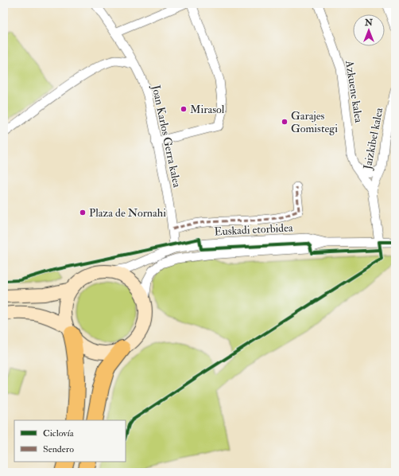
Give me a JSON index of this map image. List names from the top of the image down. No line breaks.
{"streets":{"street":["Azkuene kalea","Joan Karlos Gerra kalea","Jaizkibel kalea","Euskadi etorbidea"]},"crossings":[["Azkuene kalea","Jaizkibel kalea"],["Joan Karlos Gerra kalea","Euskadi etorbidea"]],"places":["Mirasol","Garajes Gomistegi","Plaza de Nornahi"],"legend":["Ciclovía","Sendero"],"north":"top"}
